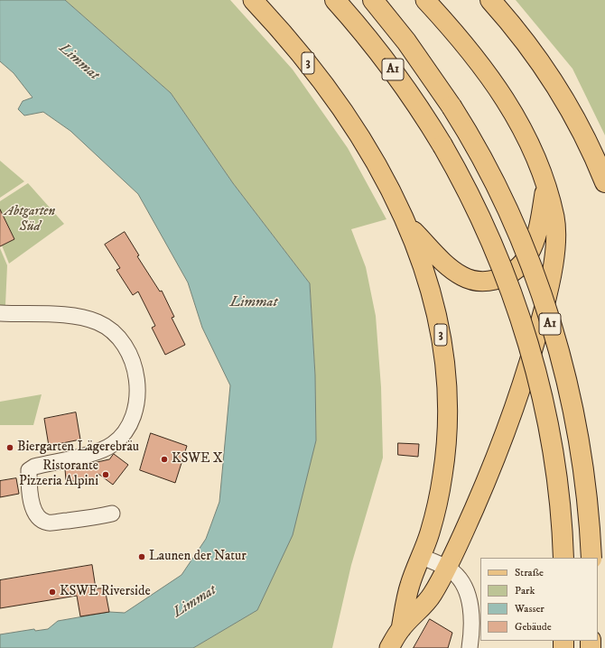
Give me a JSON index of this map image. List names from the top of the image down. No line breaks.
{"streets":{"highway":["A1"],"main road":["3"]},"water":["Limmat"],"parks":["Abtgarten Süd"],"places":["Biergarten Lägerebräu","KSWE X","Ristorante Pizzeria Alpini","Launen der Natur","KSWE Riverside"],"legend":["Straße","Park","Wasser","Gebäude"]}
